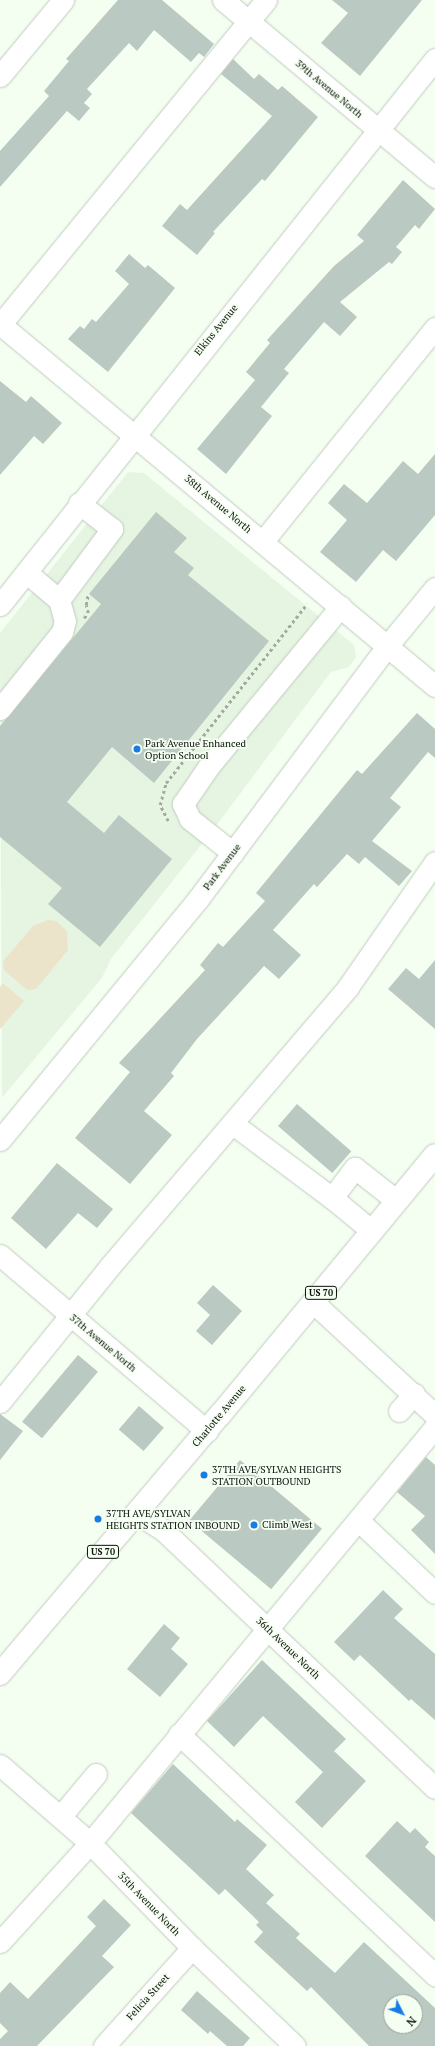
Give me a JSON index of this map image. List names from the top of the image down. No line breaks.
{"streets":{"main road":["US 70","Charlotte Avenue"],"street":["39th Avenue North","Elkins Avenue","38th Avenue North","Park Avenue","37th Avenue North","36th Avenue North","35th Avenue North","Felicia Street"]},"crossings":[["39th Avenue North","Elkins Avenue"],["Elkins Avenue","38th Avenue North"],["38th Avenue North","Park Avenue"],["37th Avenue North","Charlotte Avenue"],["Charlotte Avenue","36th Avenue North"],["35th Avenue North","Felicia Street"]],"places":["Park Avenue Enhanced Option School","37TH AVE/SYLVAN HEIGHTS STATION OUTBOUND","37TH AVE/SYLVAN HEIGHTS STATION INBOUND","Climb West"],"north":"bottom right"}
